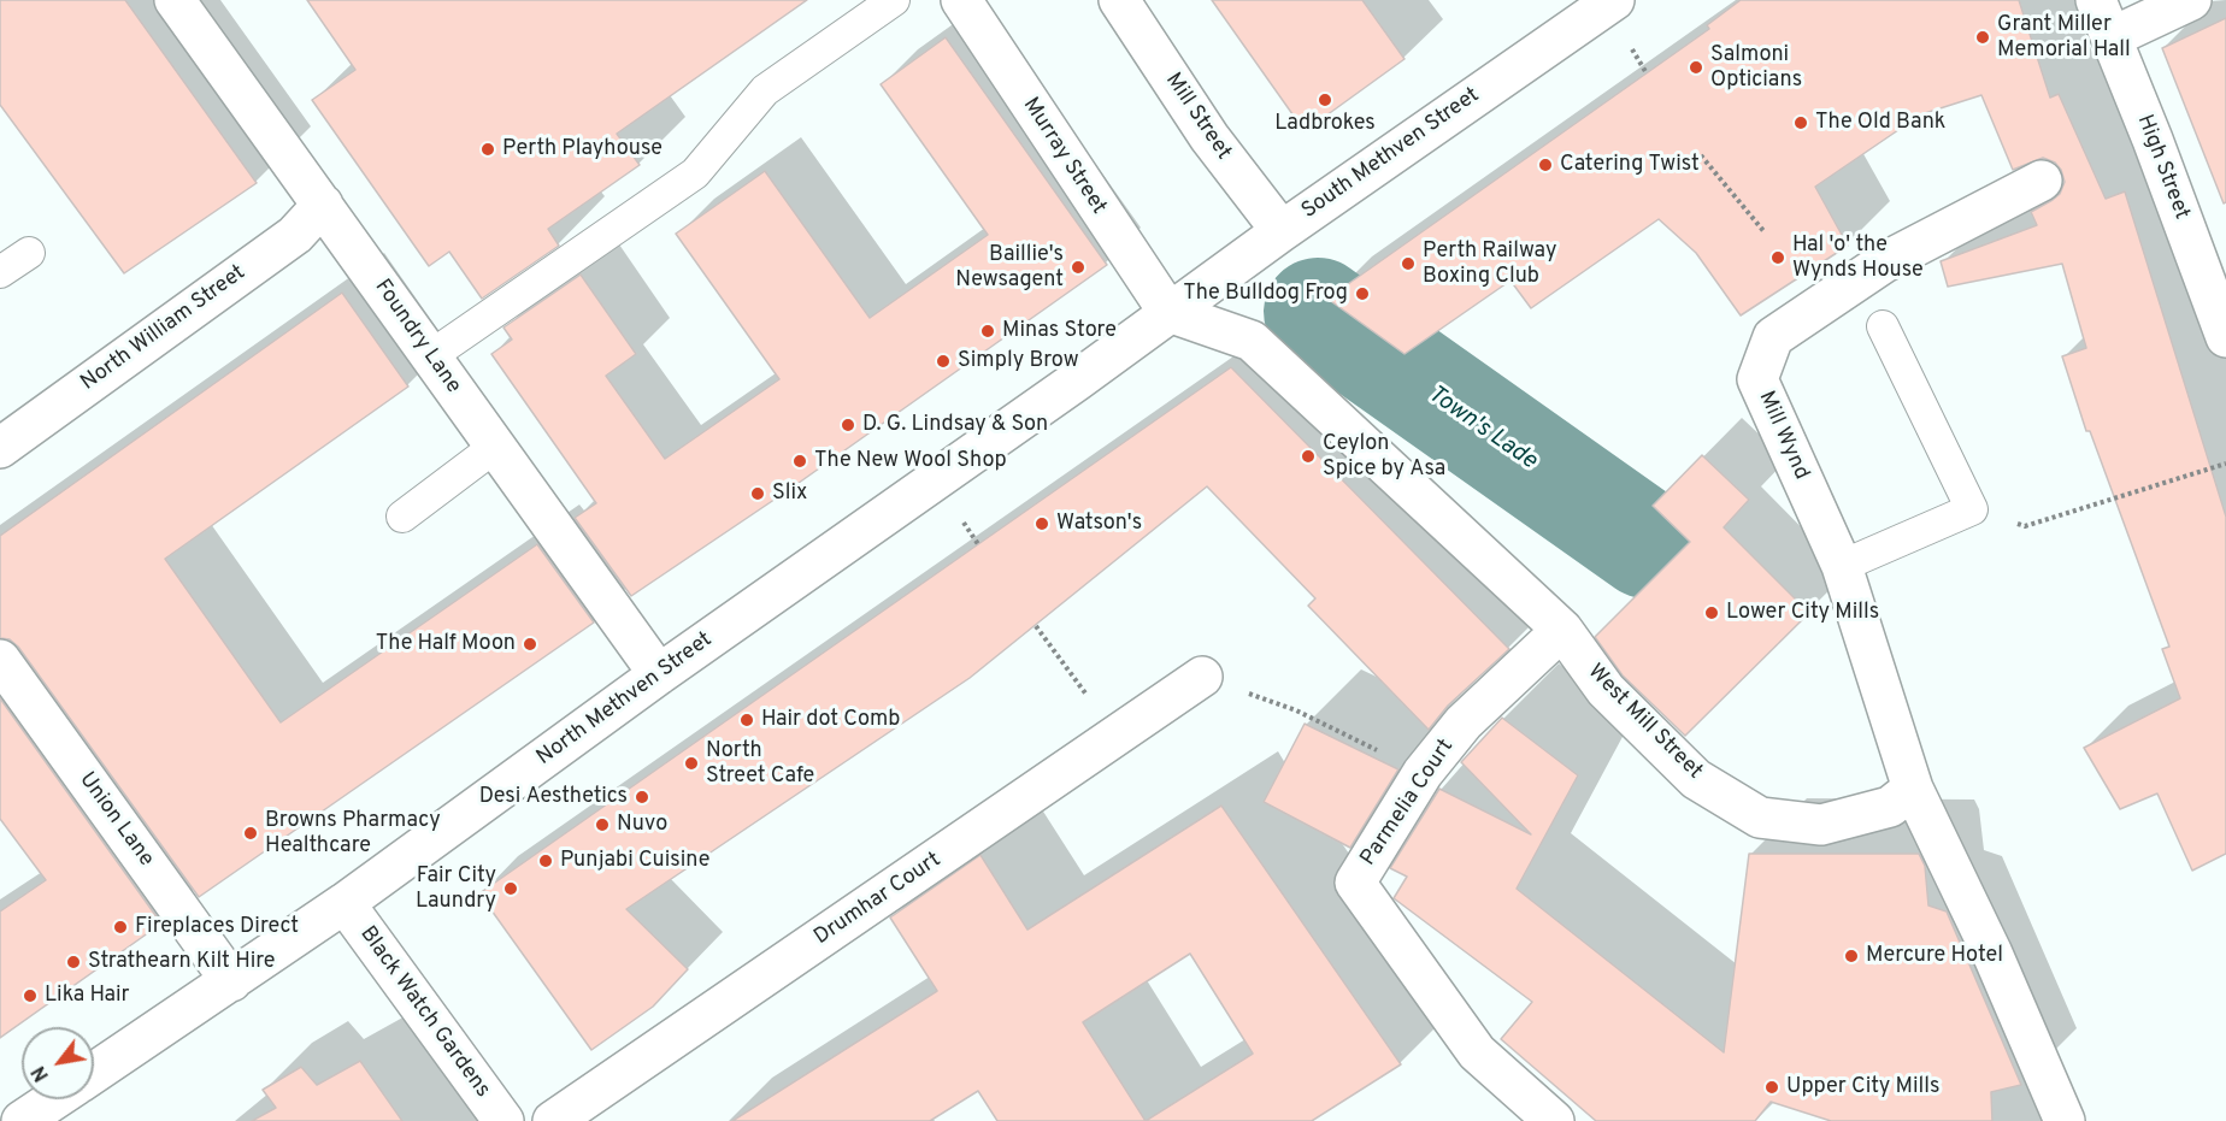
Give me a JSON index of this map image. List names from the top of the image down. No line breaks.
{"streets":{"street":["Mill Street","South Methven Street","Murray Street","High Street","North William Street","Foundry Lane","Mill Wynd","North Methven Street","West Mill Street","Parmelia Court","Union Lane","Drumhar Court","Black Watch Gardens"]},"crossings":[["Mill Street","South Methven Street"],["South Methven Street","Murray Street"],["South Methven Street","North Methven Street"],["South Methven Street","West Mill Street"],["Murray Street","North Methven Street"],["Murray Street","West Mill Street"],["North William Street","Foundry Lane"],["Foundry Lane","North Methven Street"],["Mill Wynd","West Mill Street"],["North Methven Street","West Mill Street"],["North Methven Street","Union Lane"],["North Methven Street","Black Watch Gardens"],["West Mill Street","Parmelia Court"]],"water":["Town's Lade"],"places":["Grant Miller Memorial Hall","Salmoni Opticians","Ladbrokes","The Old Bank","Perth Playhouse","Catering Twist","Hal 'o' the Wynds House","Perth Railway Boxing Club","Baillie's Newsagent","The Bulldog Frog","Minas Store","Simply Brow","D. G. Lindsay & Son","Ceylon Spice by Asa","The New Wool Shop","Slix","Watson's","Lower City Mills","The Half Moon","Hair dot Comb","North Street Cafe","Desi Aesthetics","Nuvo","Browns Pharmacy Healthcare","Punjabi Cuisine","Fair City Laundry","Fireplaces Direct","Mercure Hotel","Strathearn Kilt Hire","Lika Hair","Upper City Mills"],"north":"bottom left"}
